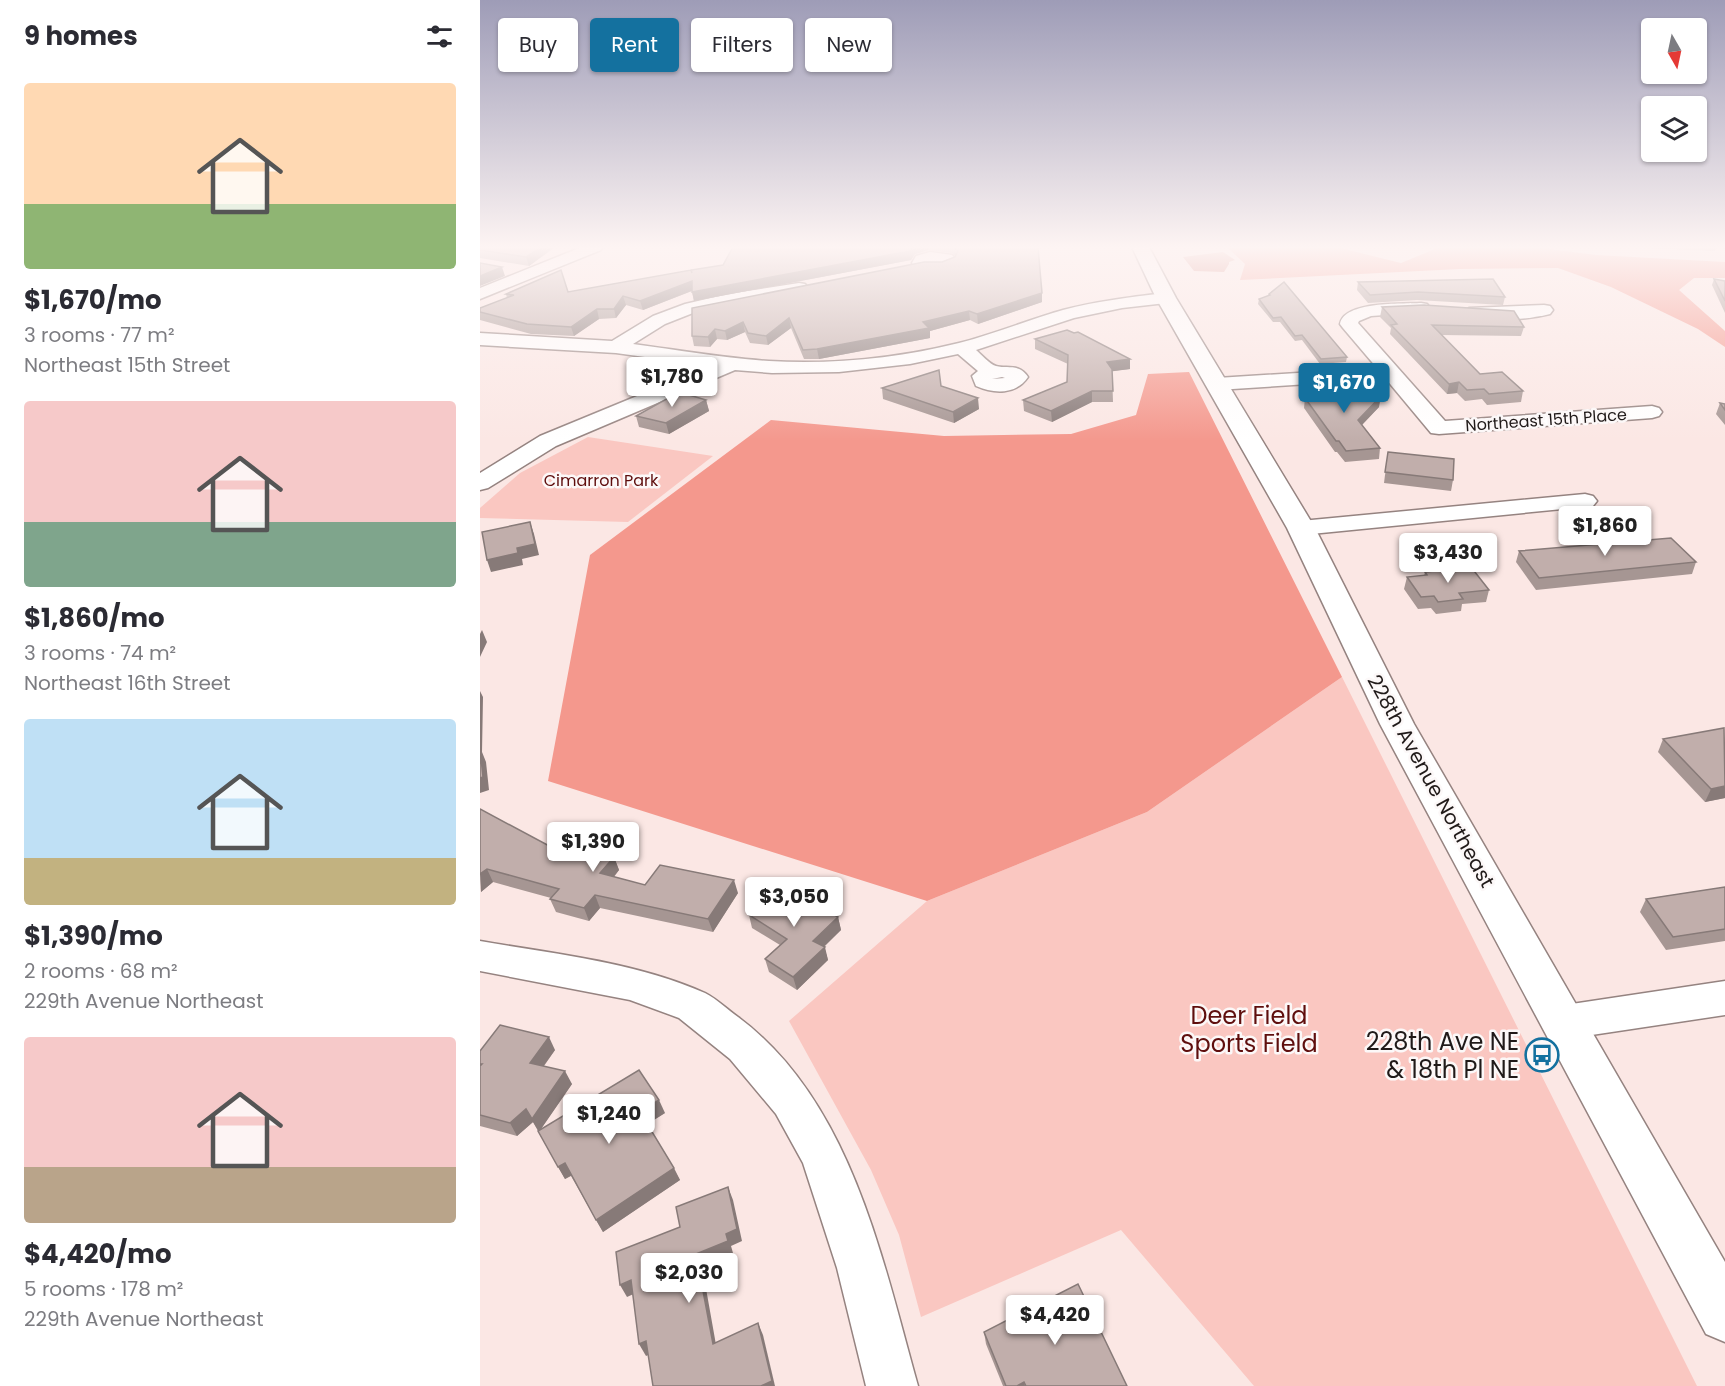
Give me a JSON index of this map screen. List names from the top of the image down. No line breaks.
{"streets":{"main road":["228th Avenue Northeast"],"street":["Northeast 15th Place"]},"parks":["Cimarron Park","Deer Field Sports Field"],"places":{"bus stop":["228th Ave NE & 18th Pl NE"]},"north":"bottom","page":{"heading":"9 homes","chip":["Buy","Rent","Filters","New"],"list":[{"name":"$1,670/mo","note":"3 rooms · 77 m² · Northeast 15th Street"},{"name":"$1,860/mo","note":"3 rooms · 74 m² · Northeast 16th Street"},{"name":"$1,390/mo","note":"2 rooms · 68 m² · 229th Avenue Northeast"},{"name":"$4,420/mo","note":"5 rooms · 178 m² · 229th Avenue Northeast"}],"price":["$1,780","$1,670","$1,860","$3,430","$1,390","$3,050","$1,240","$2,030","$4,420"]}}
